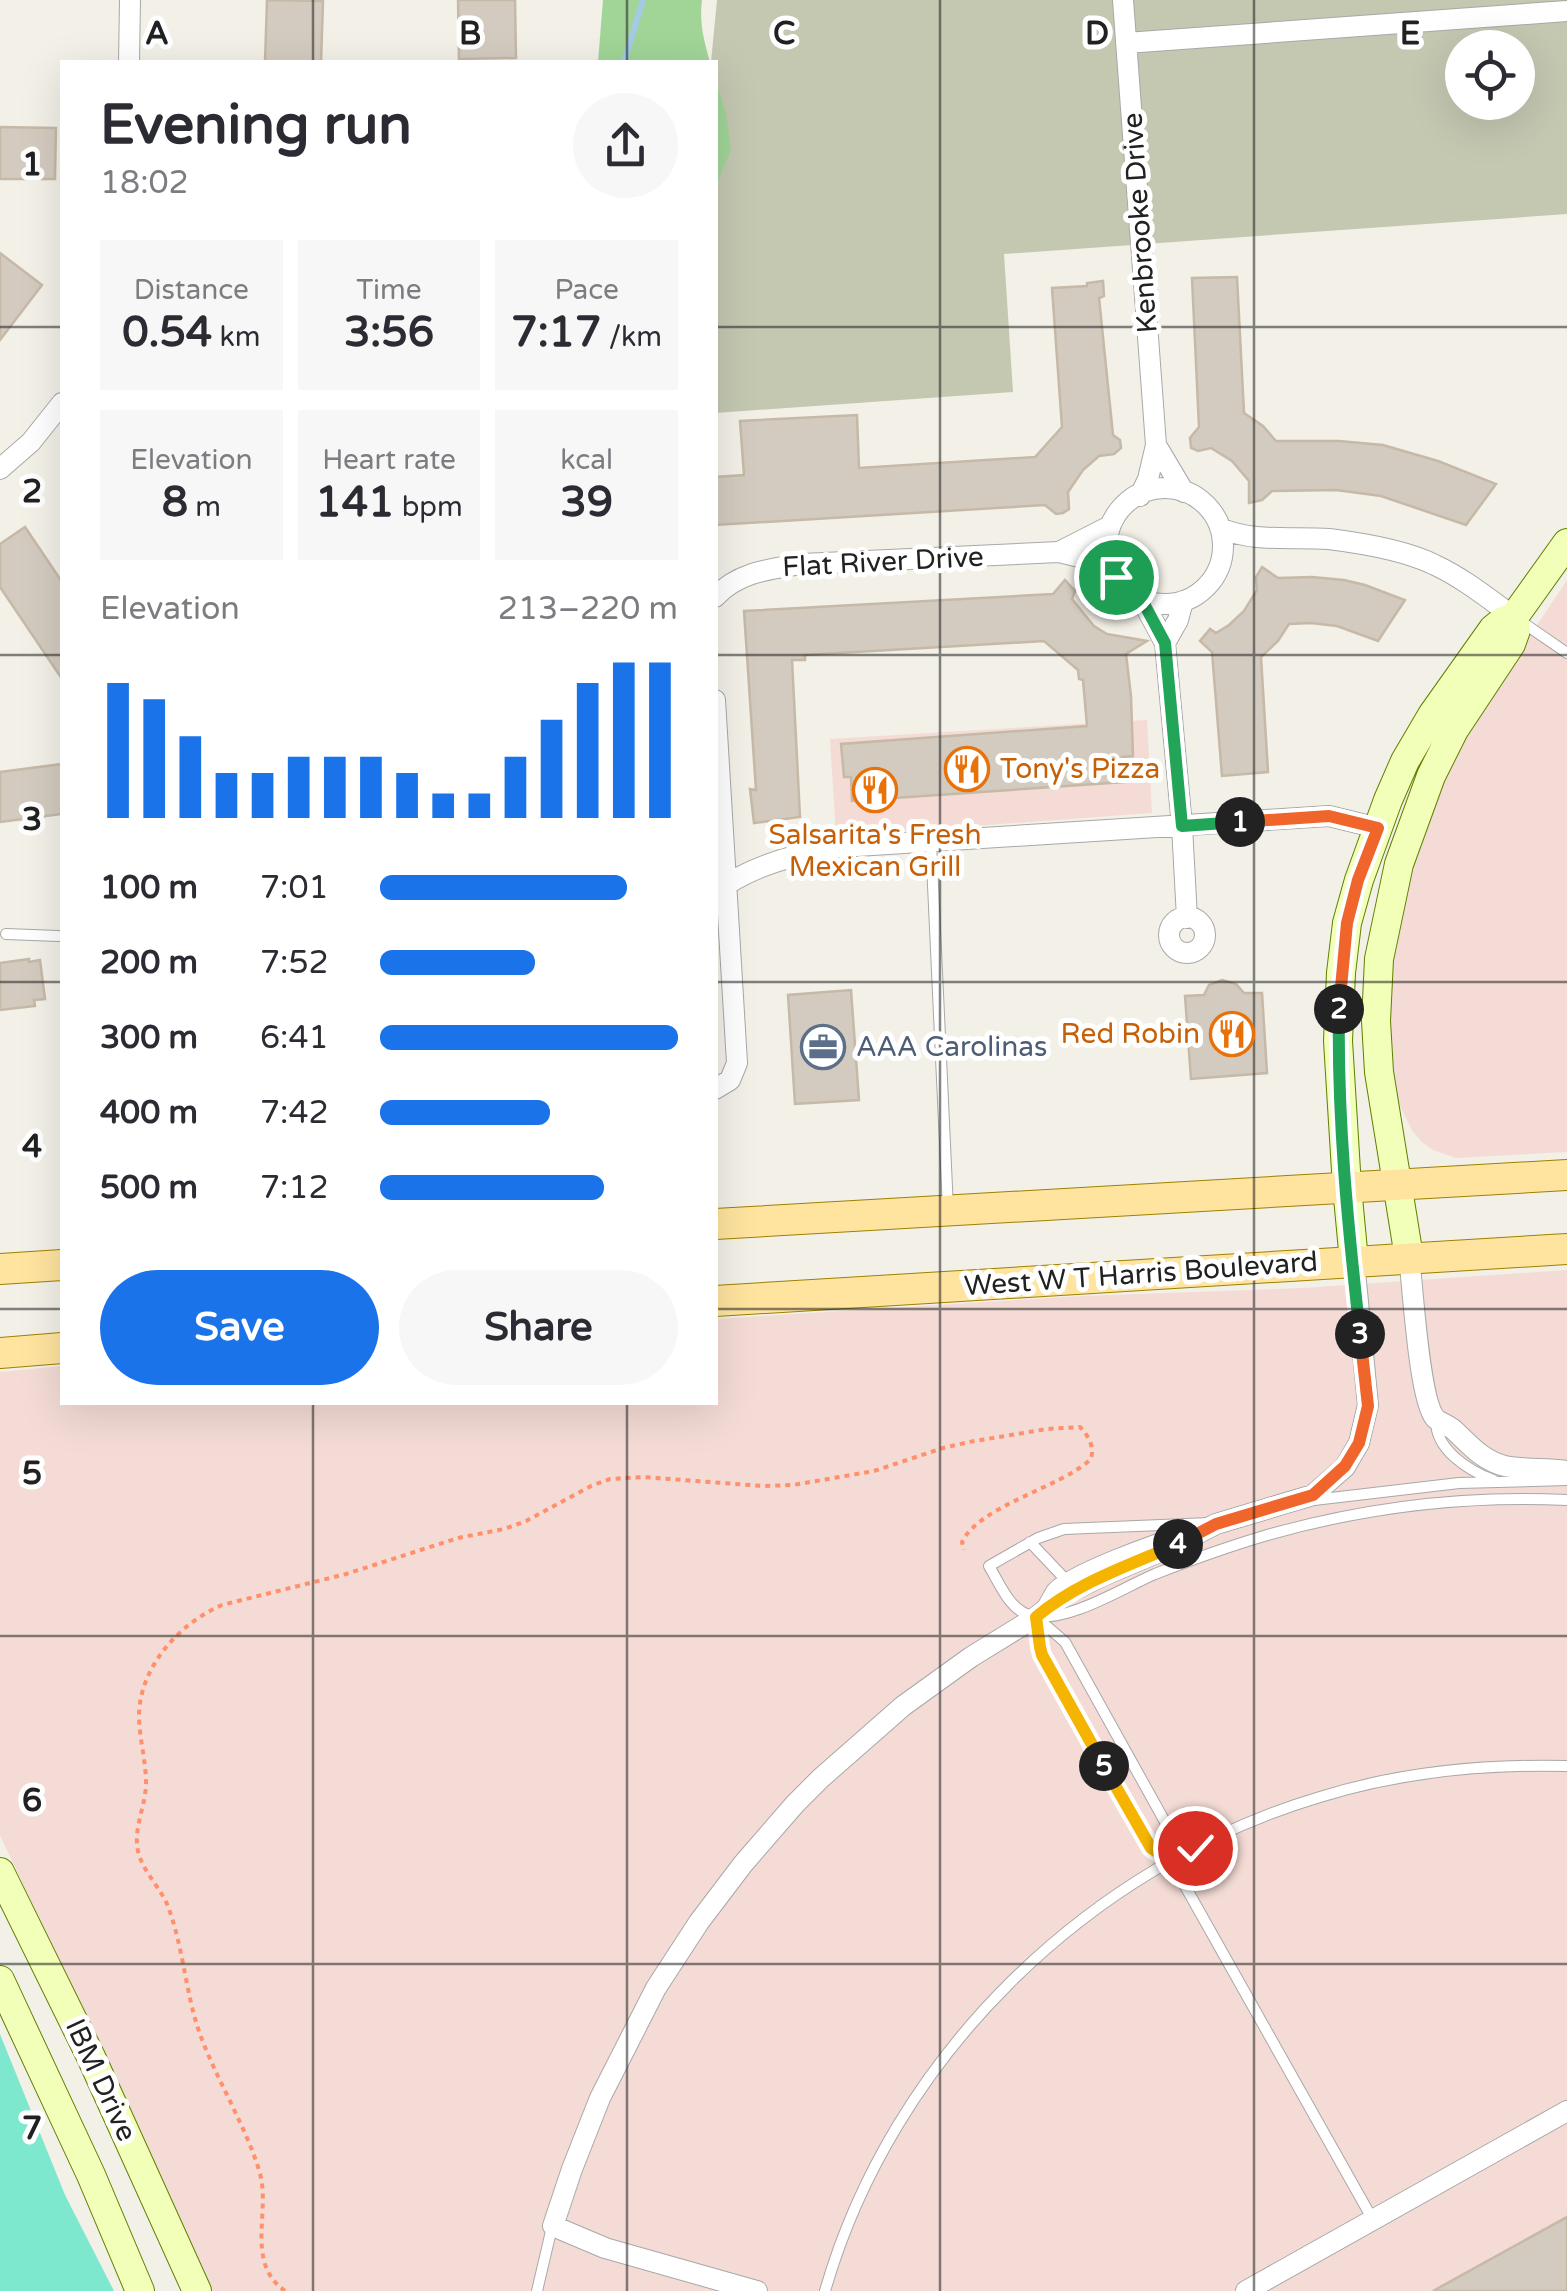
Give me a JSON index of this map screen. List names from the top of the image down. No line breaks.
{"streets":{"main road":["West W T Harris Boulevard"],"street":["Kenbrooke Drive","Flat River Drive","IBM Drive"]},"crossings":[["Kenbrooke Drive","Flat River Drive"]],"places":{"restaurant":["Tony's Pizza","Salsarita's Fresh Mexican Grill","Red Robin"],"office":["AAA Carolinas"]},"page":{"heading":["Evening run","18:02"],"stats":[["Distance","0.54 km"],["Time","3:56"],["Pace","7:17 /km"],["Elevation","8 m"],["Heart rate","141 bpm"],["kcal","39"]],"chart":["Elevation","213–220 m"],"pins":["1","2","3","4","5"],"list":[{"name":"100 m","note":"7:01"},{"name":"200 m","note":"7:52"},{"name":"300 m","note":"6:41"},{"name":"400 m","note":"7:42"},{"name":"500 m","note":"7:12"}],"buttons":["Save","Share"]},"grid":{"columns":["A","B","C","D","E"],"rows":["1","2","3","4","5","6","7"]}}
